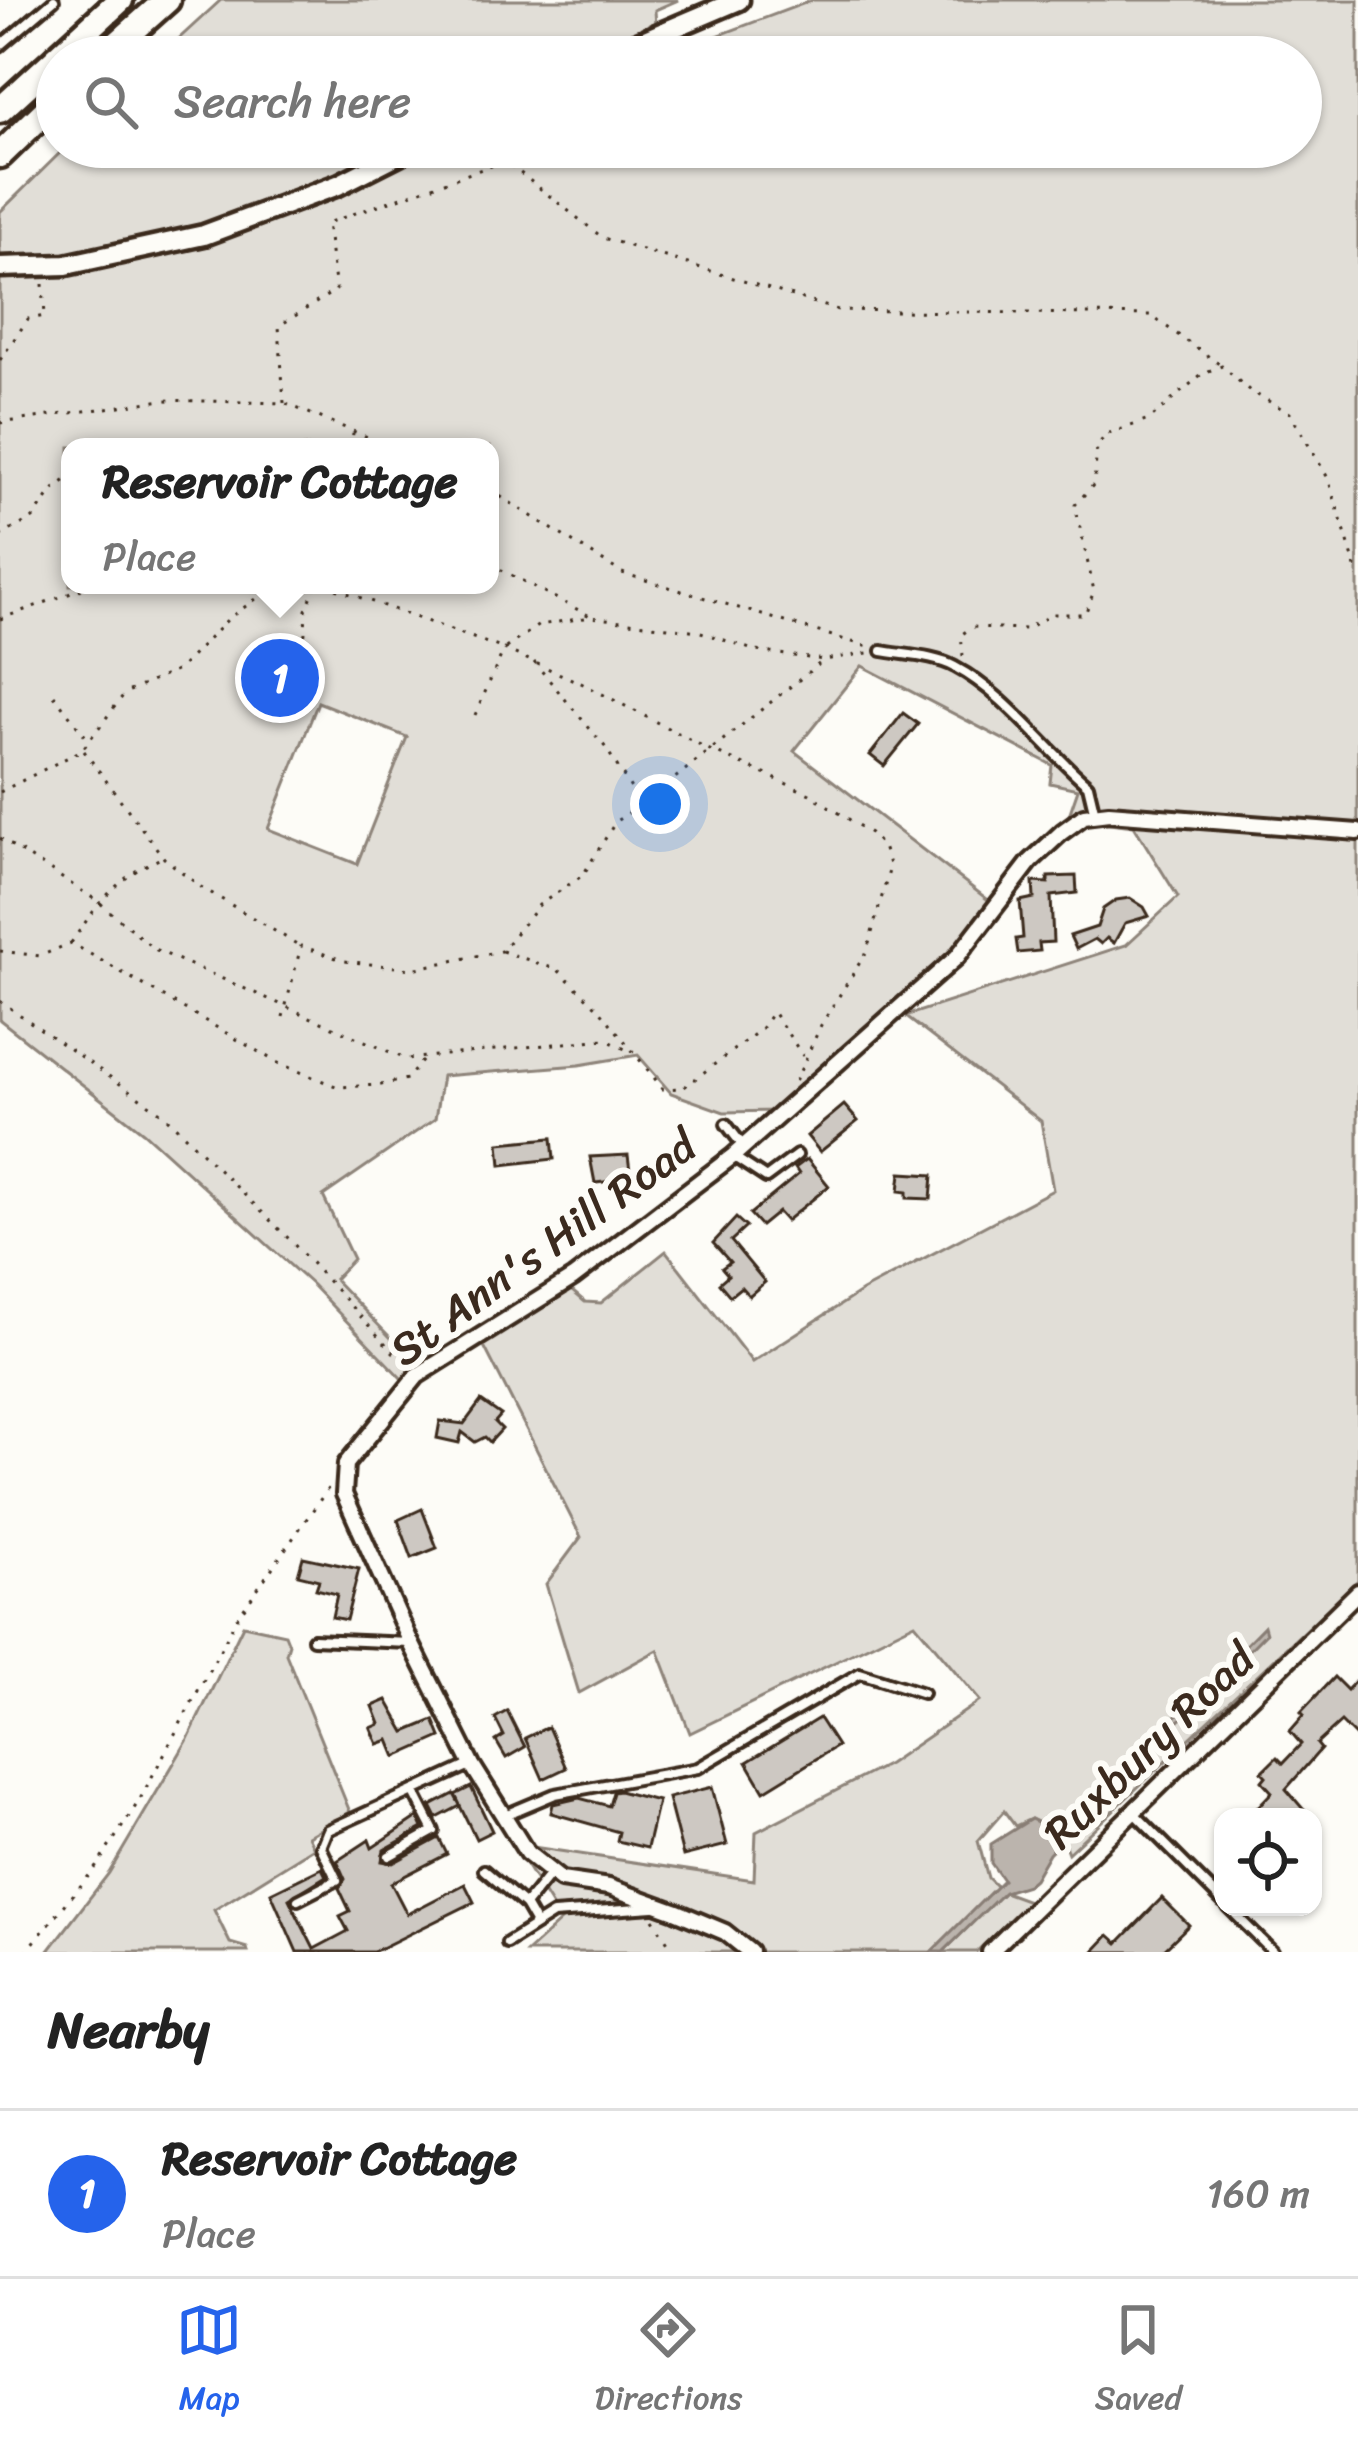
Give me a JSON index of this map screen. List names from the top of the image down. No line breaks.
{"streets":{"street":["St Ann's Hill Road","Ruxbury Road"]},"page":{"search":"Search here","popup":["Reservoir Cottage","Place"],"pins":"1","heading":"Nearby","list":[{"mark":"1","name":"Reservoir Cottage","note":"Place","value":"160 m"}],"nav":["Map","Directions","Saved"]}}
